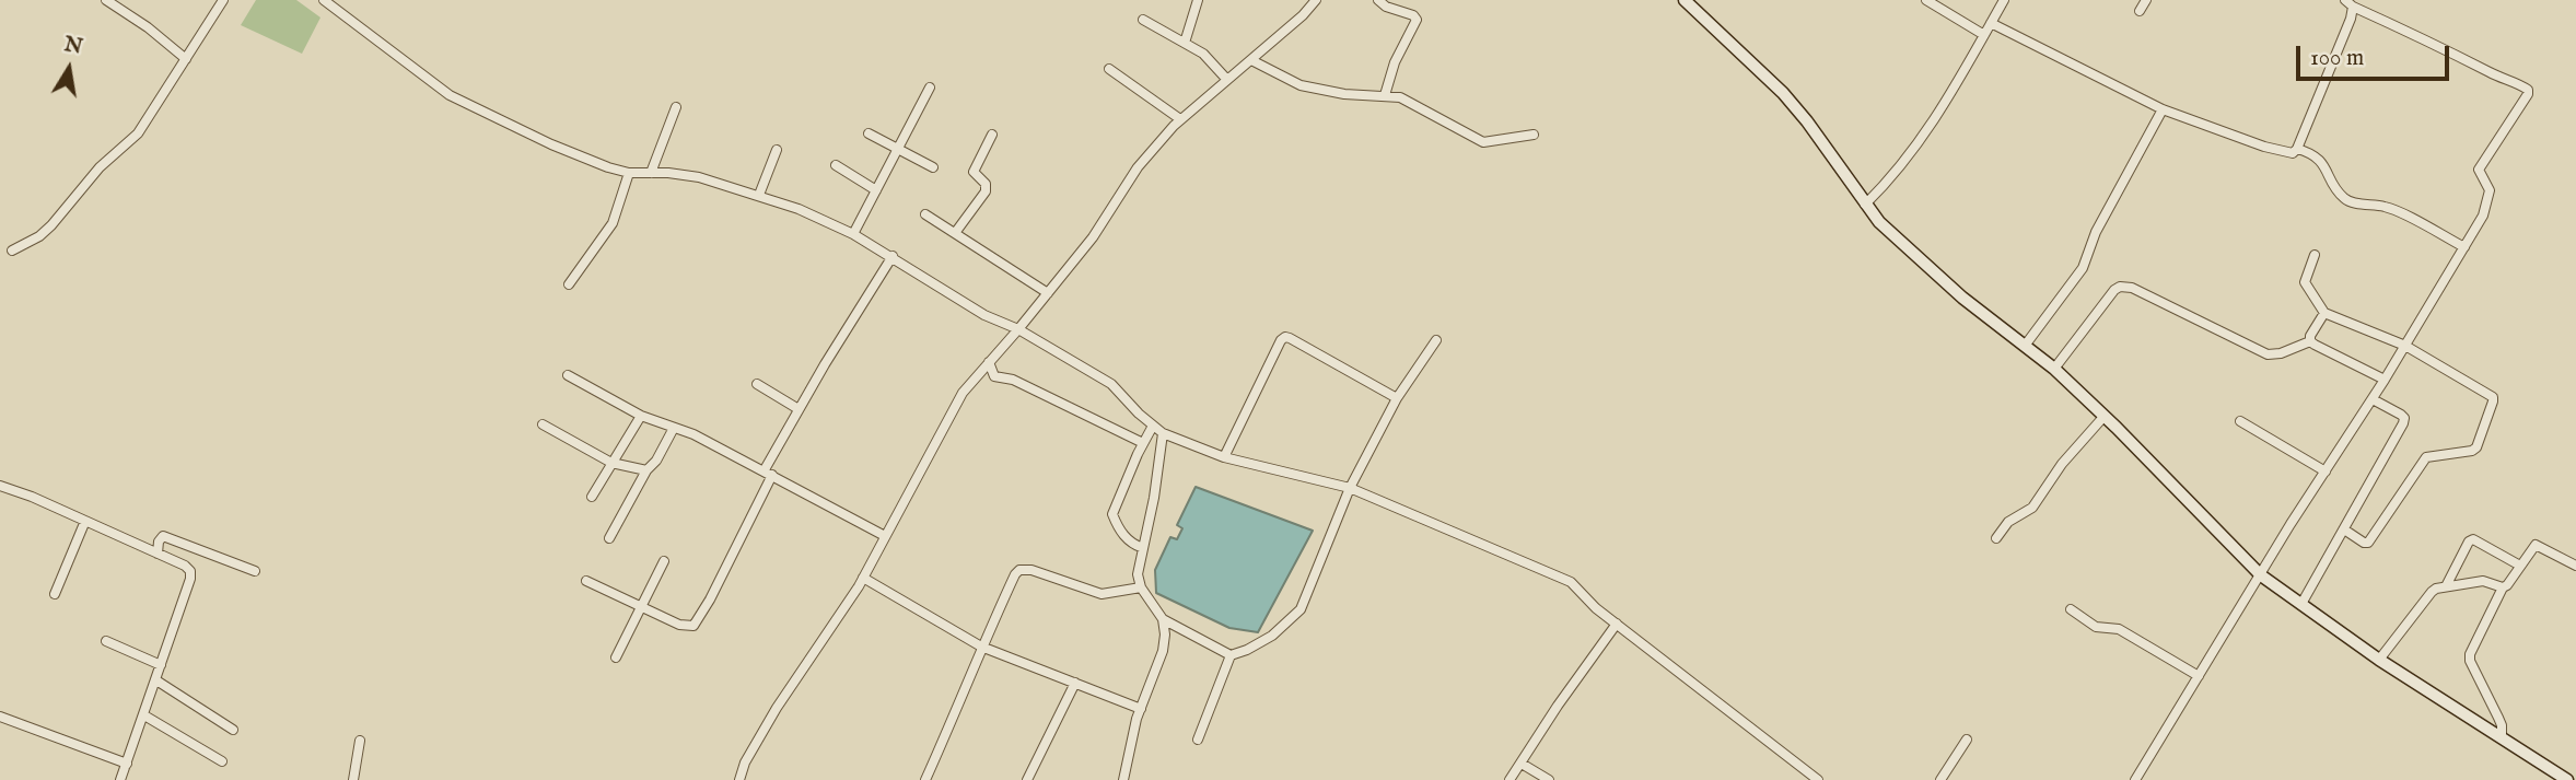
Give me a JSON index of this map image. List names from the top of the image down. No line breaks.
{"scale_bar":"100 m","north":"top"}
